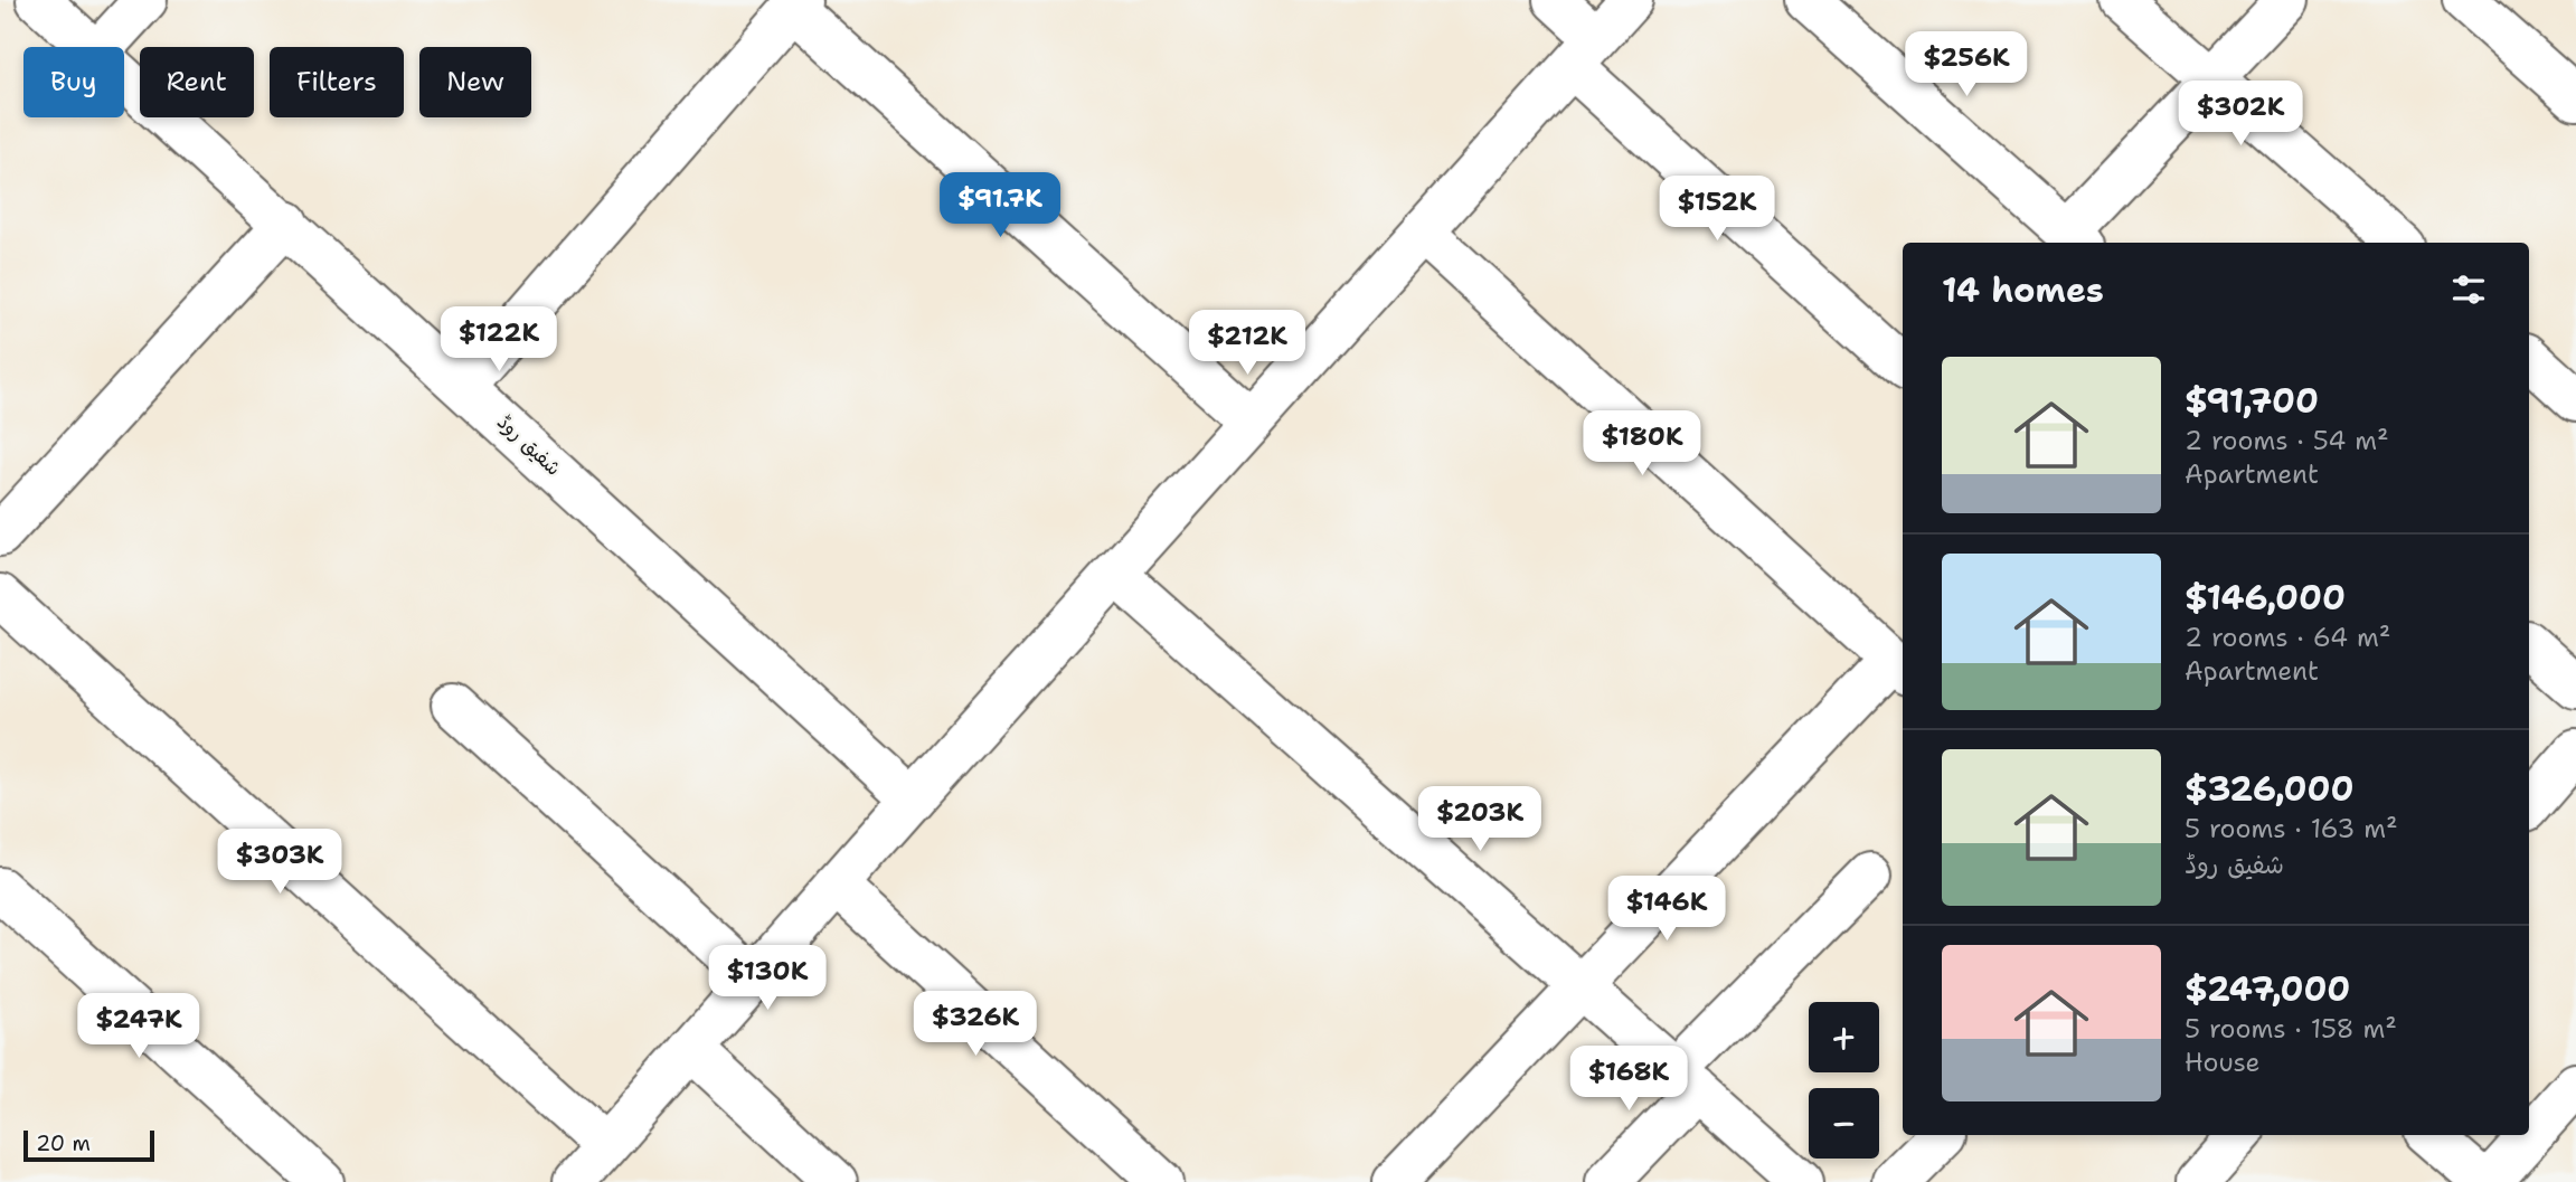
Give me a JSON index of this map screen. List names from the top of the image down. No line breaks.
{"streets":{"street":["شفیق روڈ"]},"scale_bar":"20 m","page":{"price":["$256K","$302K","$91.7K","$152K","$122K","$212K","$180K","$203K","$303K","$146K","$130K","$326K","$247K","$168K"],"chip":["Buy","Rent","Filters","New"],"heading":"14 homes","list":[{"name":"$91,700","note":"2 rooms · 54 m² · Apartment"},{"name":"$146,000","note":"2 rooms · 64 m² · Apartment"},{"name":"$326,000","note":"5 rooms · 163 m² · شفیق روڈ"},{"name":"$247,000","note":"5 rooms · 158 m² · House"}],"map_buttons":["+","−"],"scale":"20 m"}}
